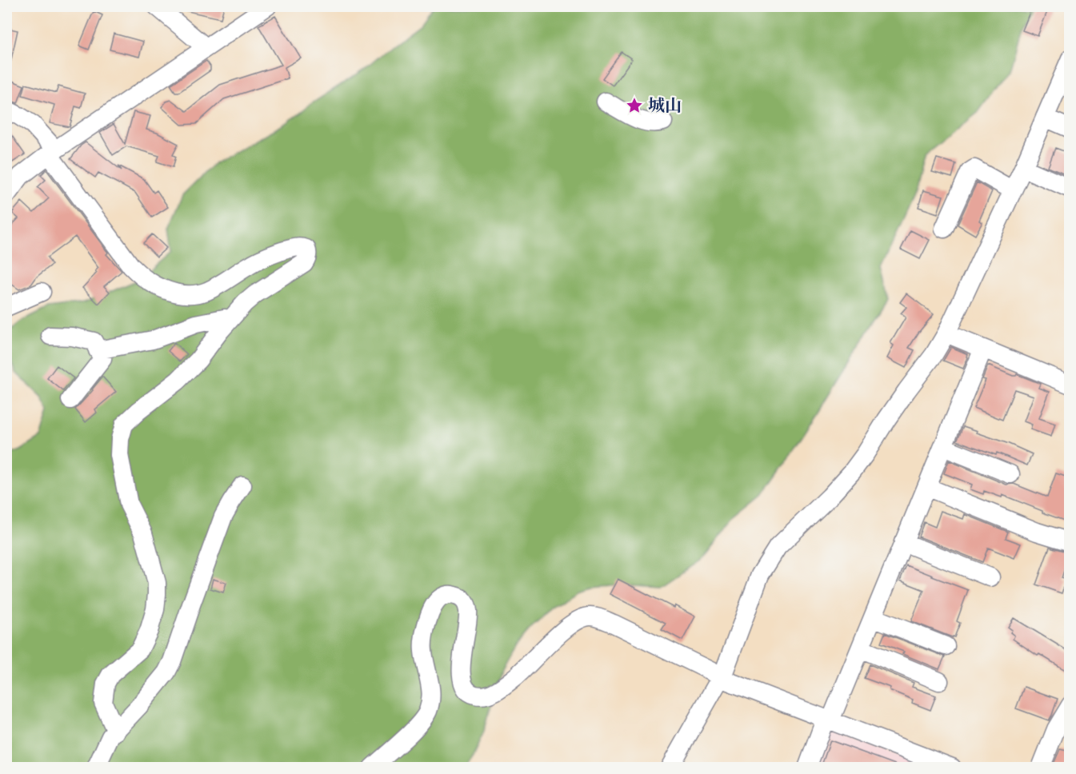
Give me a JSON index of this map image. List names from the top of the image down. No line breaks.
{"places":{"place":["城山"]}}
